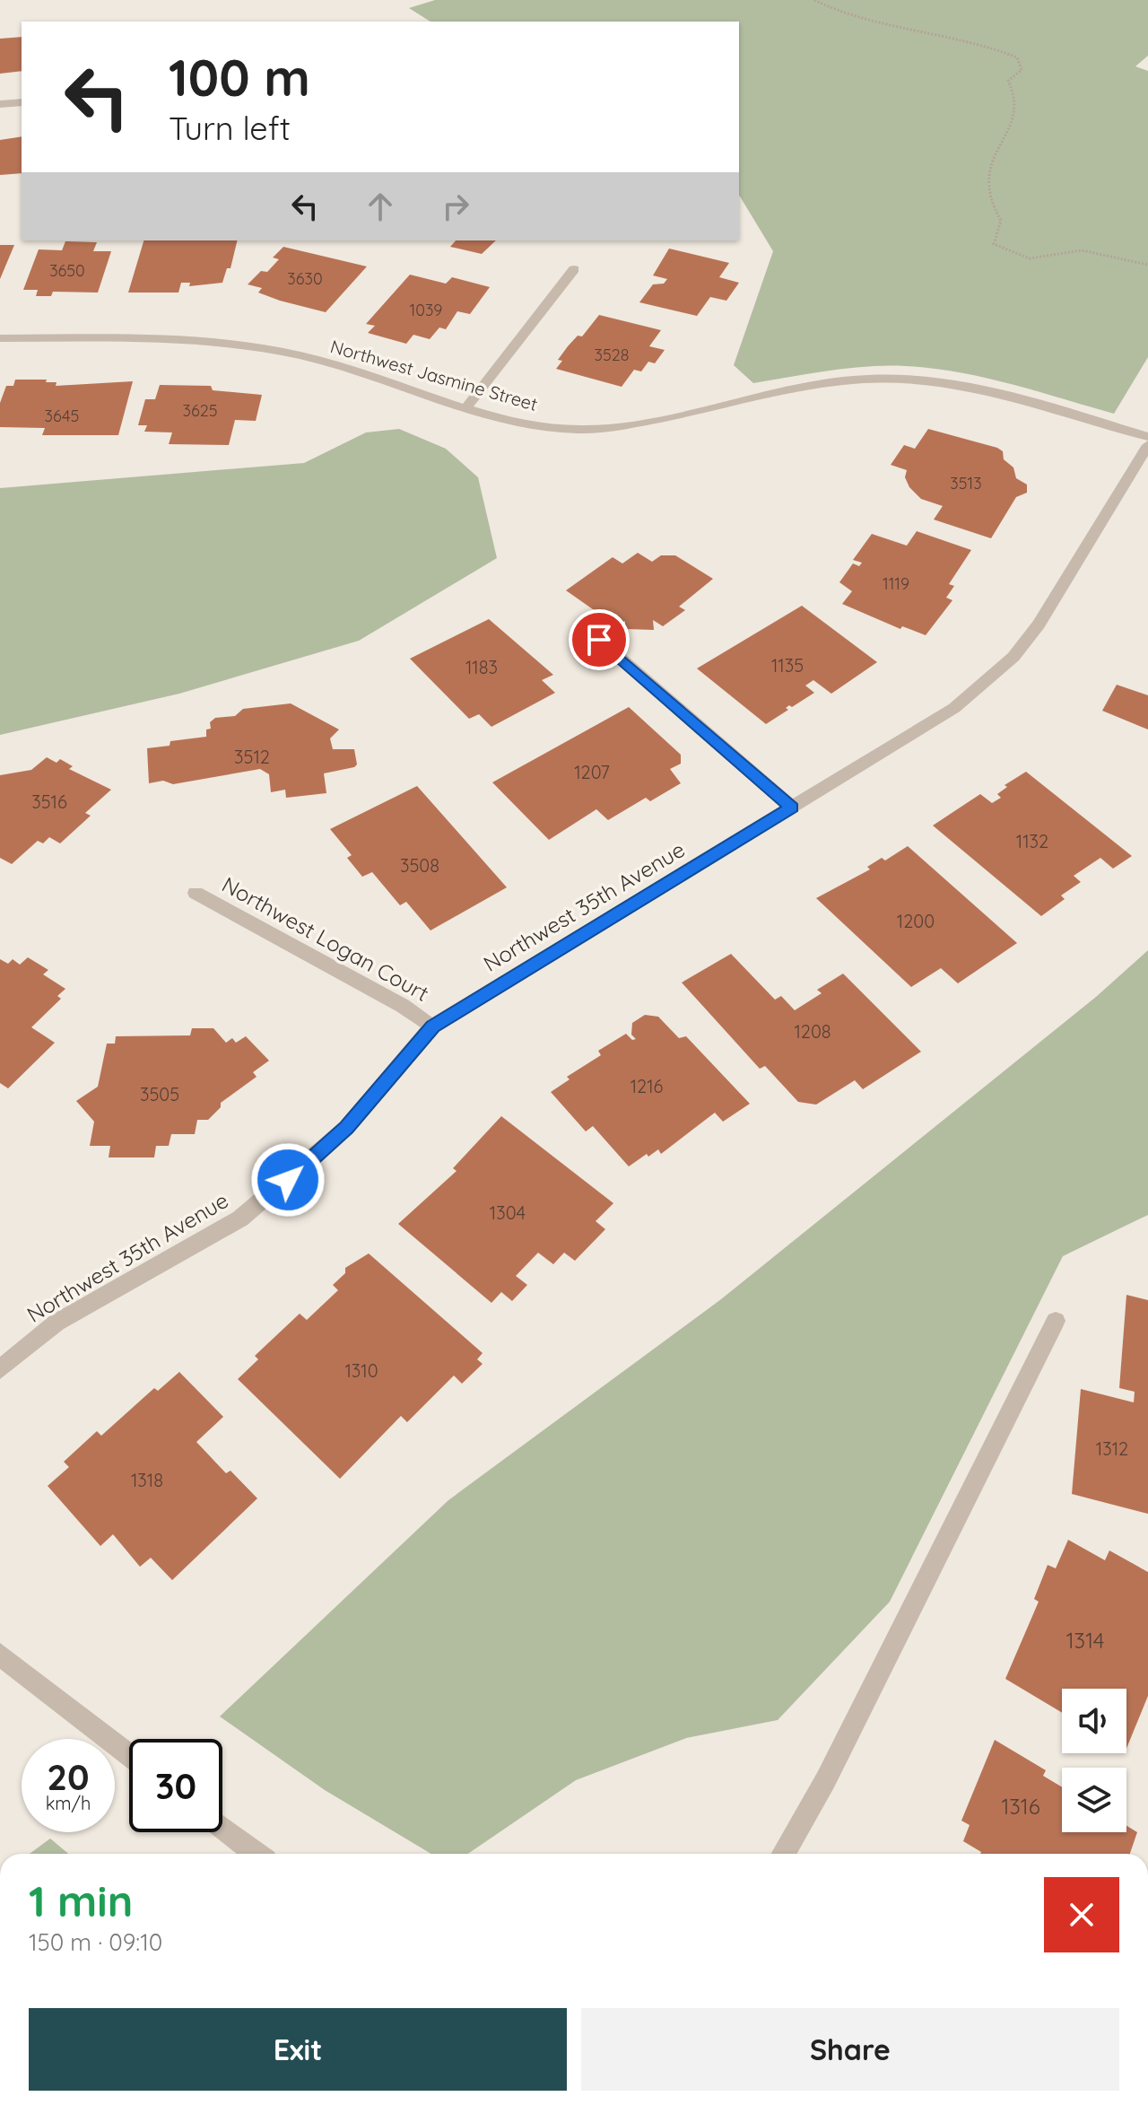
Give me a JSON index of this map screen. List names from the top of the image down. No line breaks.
{"streets":{"street":["Northwest Jasmine Street","Northwest 35th Avenue","Northwest Logan Court"]},"crossings":[["Northwest 35th Avenue","Northwest Logan Court"]],"house_numbers":["3650","3630","1039","3528","3625","3645","3513","1119","1135","1183","3512","1207","3516","1132","3508","1200","1208","1216","3505","1304","1310","1312","1318","1314","1316"],"page":{"turn":["100 m","Turn left"],"speed":"20 km/h","limit":"30","heading":["1 min","150 m · 09:10"],"buttons":["Exit","Share"]}}
